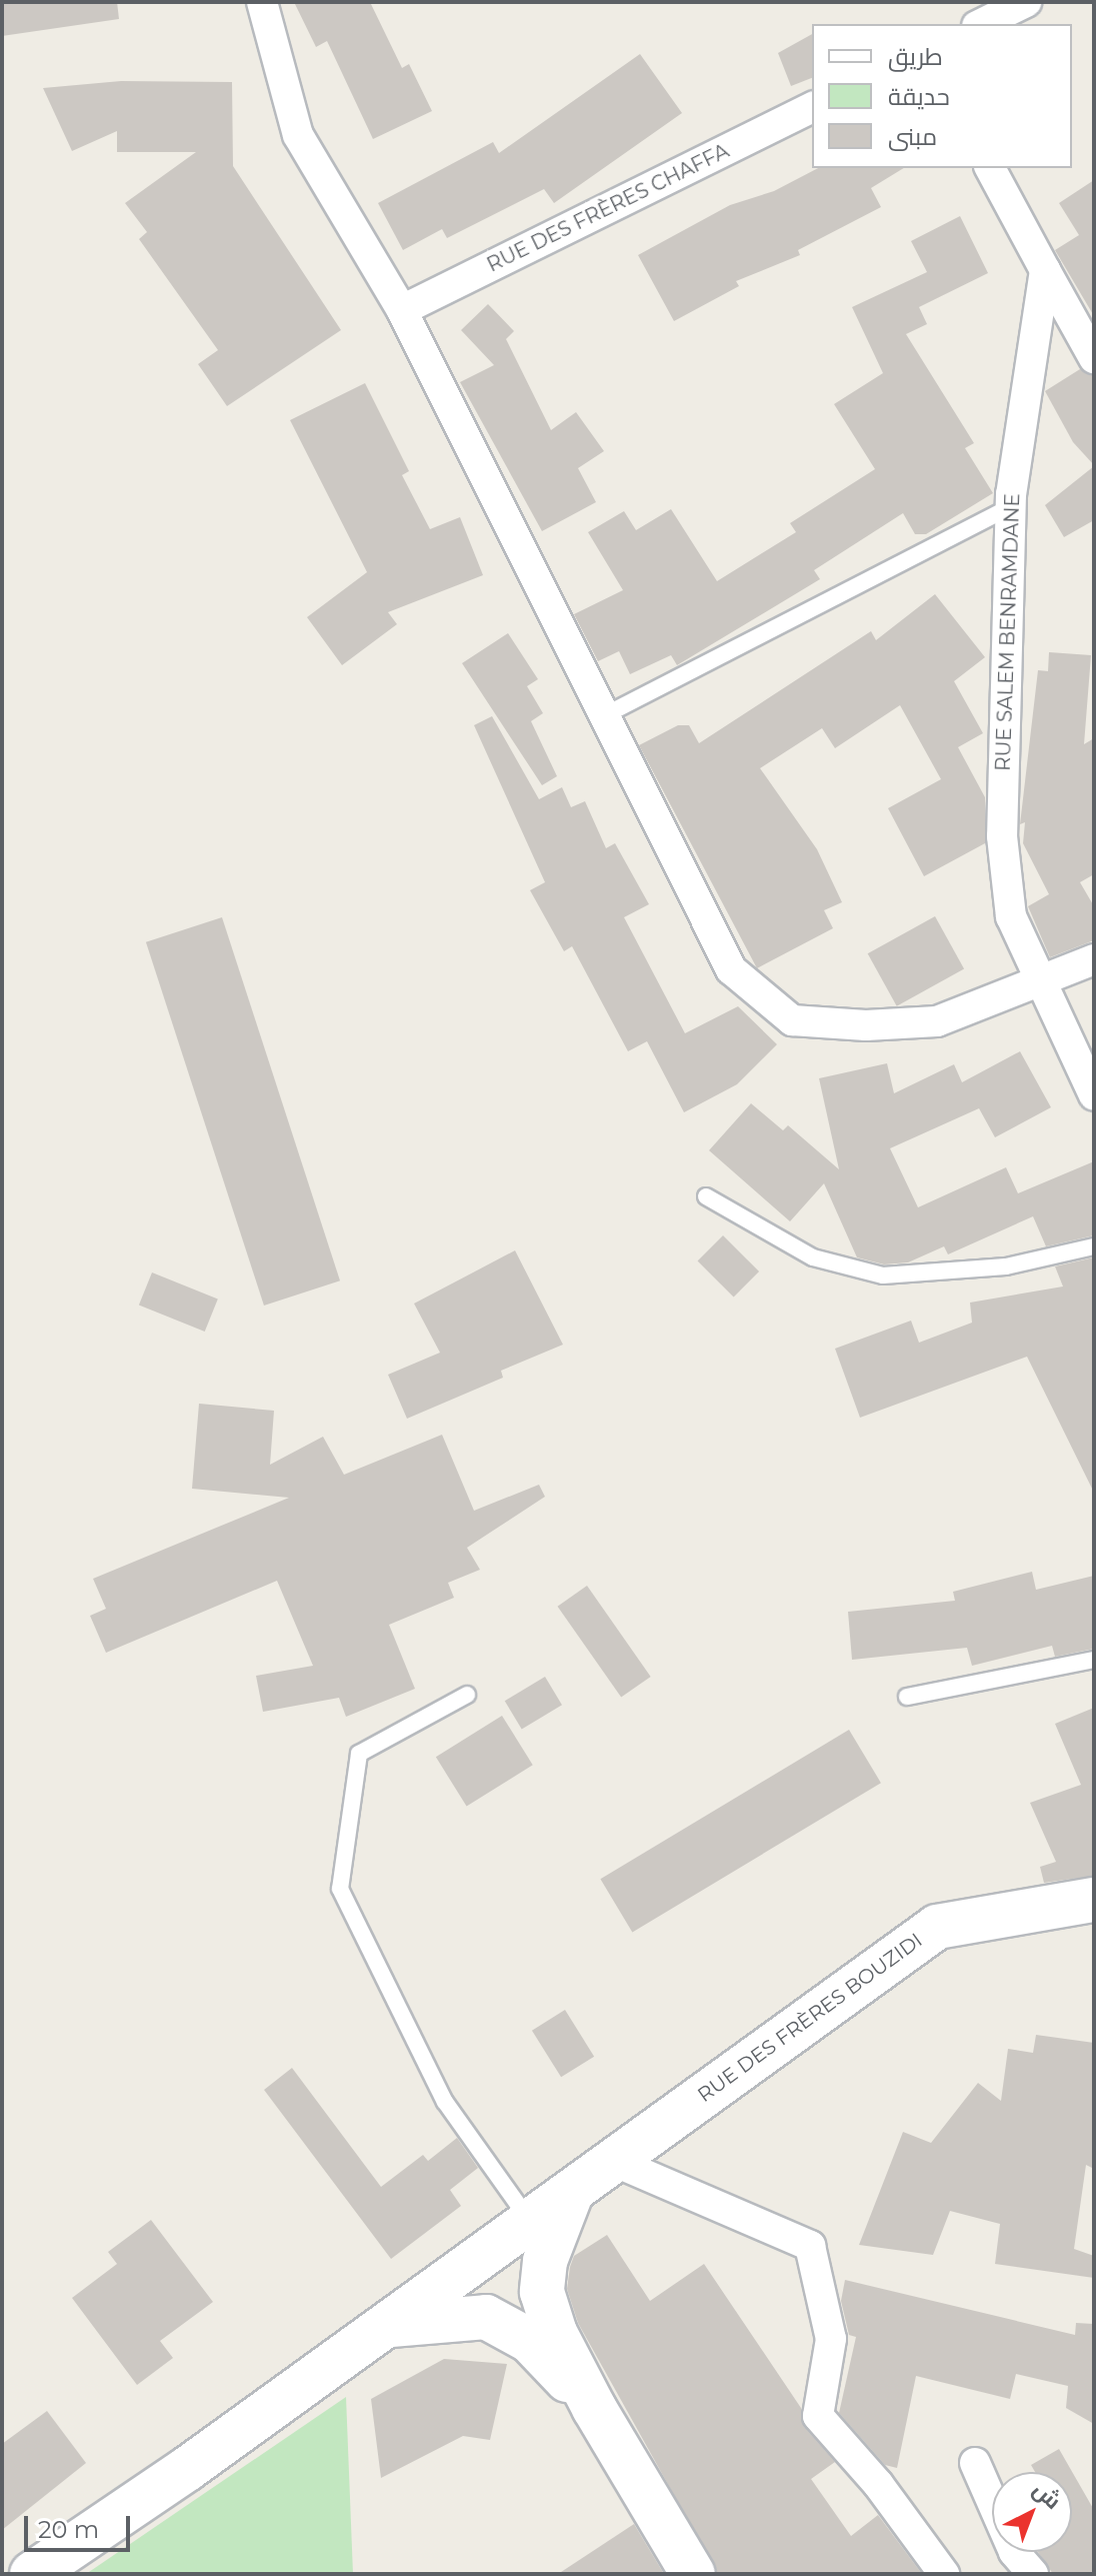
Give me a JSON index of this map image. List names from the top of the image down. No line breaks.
{"streets":{"main road":["RUE DES FRÈRES BOUZIDI"],"street":["RUE DES FRÈRES CHAFFA","RUE SALEM BENRAMDANE"]},"legend":["طريق","حديقة","مبنى"],"scale_bar":"20 m","north":"top right"}
